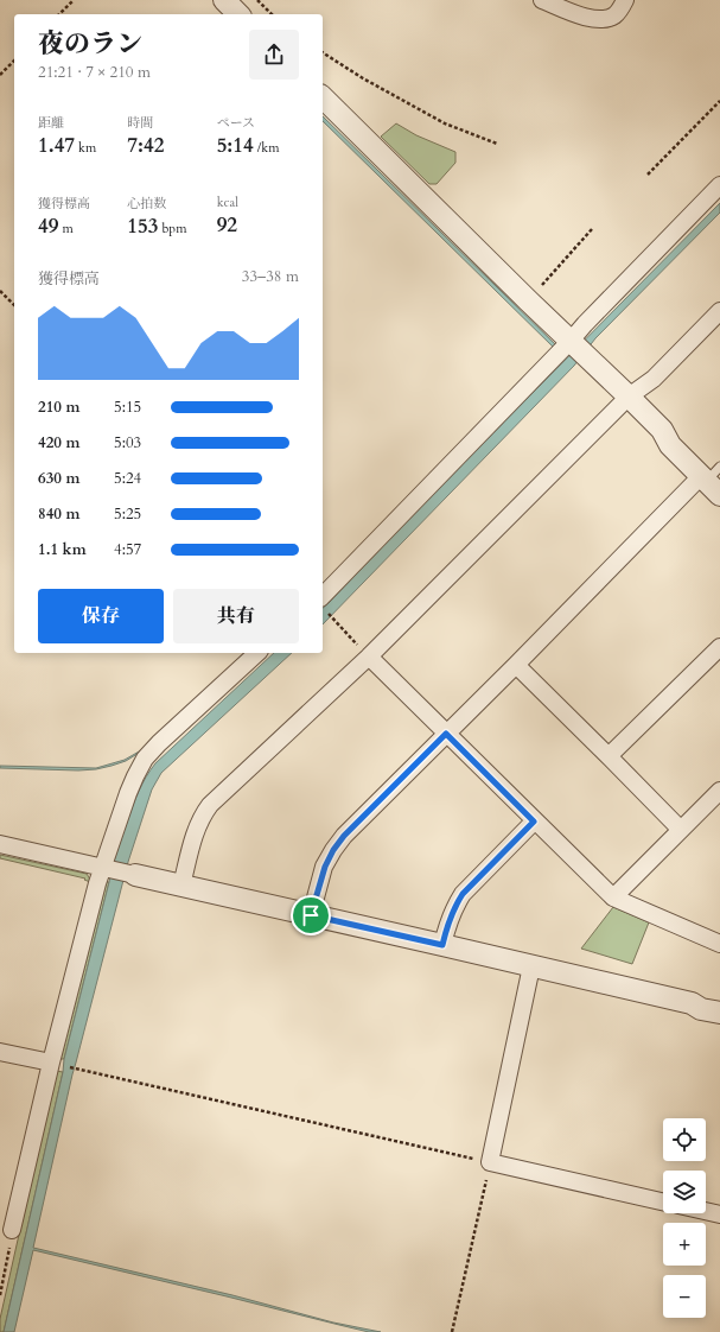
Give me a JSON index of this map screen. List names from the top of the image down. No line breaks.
{"page":{"heading":["夜のラン","21:21 · 7 × 210 m"],"stats":[["距離","1.47 km"],["時間","7:42"],["ペース","5:14 /km"],["獲得標高","49 m"],["心拍数","153 bpm"],["kcal","92"]],"chart":["獲得標高","33–38 m"],"list":[{"name":"210 m","note":"5:15"},{"name":"420 m","note":"5:03"},{"name":"630 m","note":"5:24"},{"name":"840 m","note":"5:25"},{"name":"1.1 km","note":"4:57"}],"buttons":["保存","共有"],"map_buttons":["+","−"]}}
